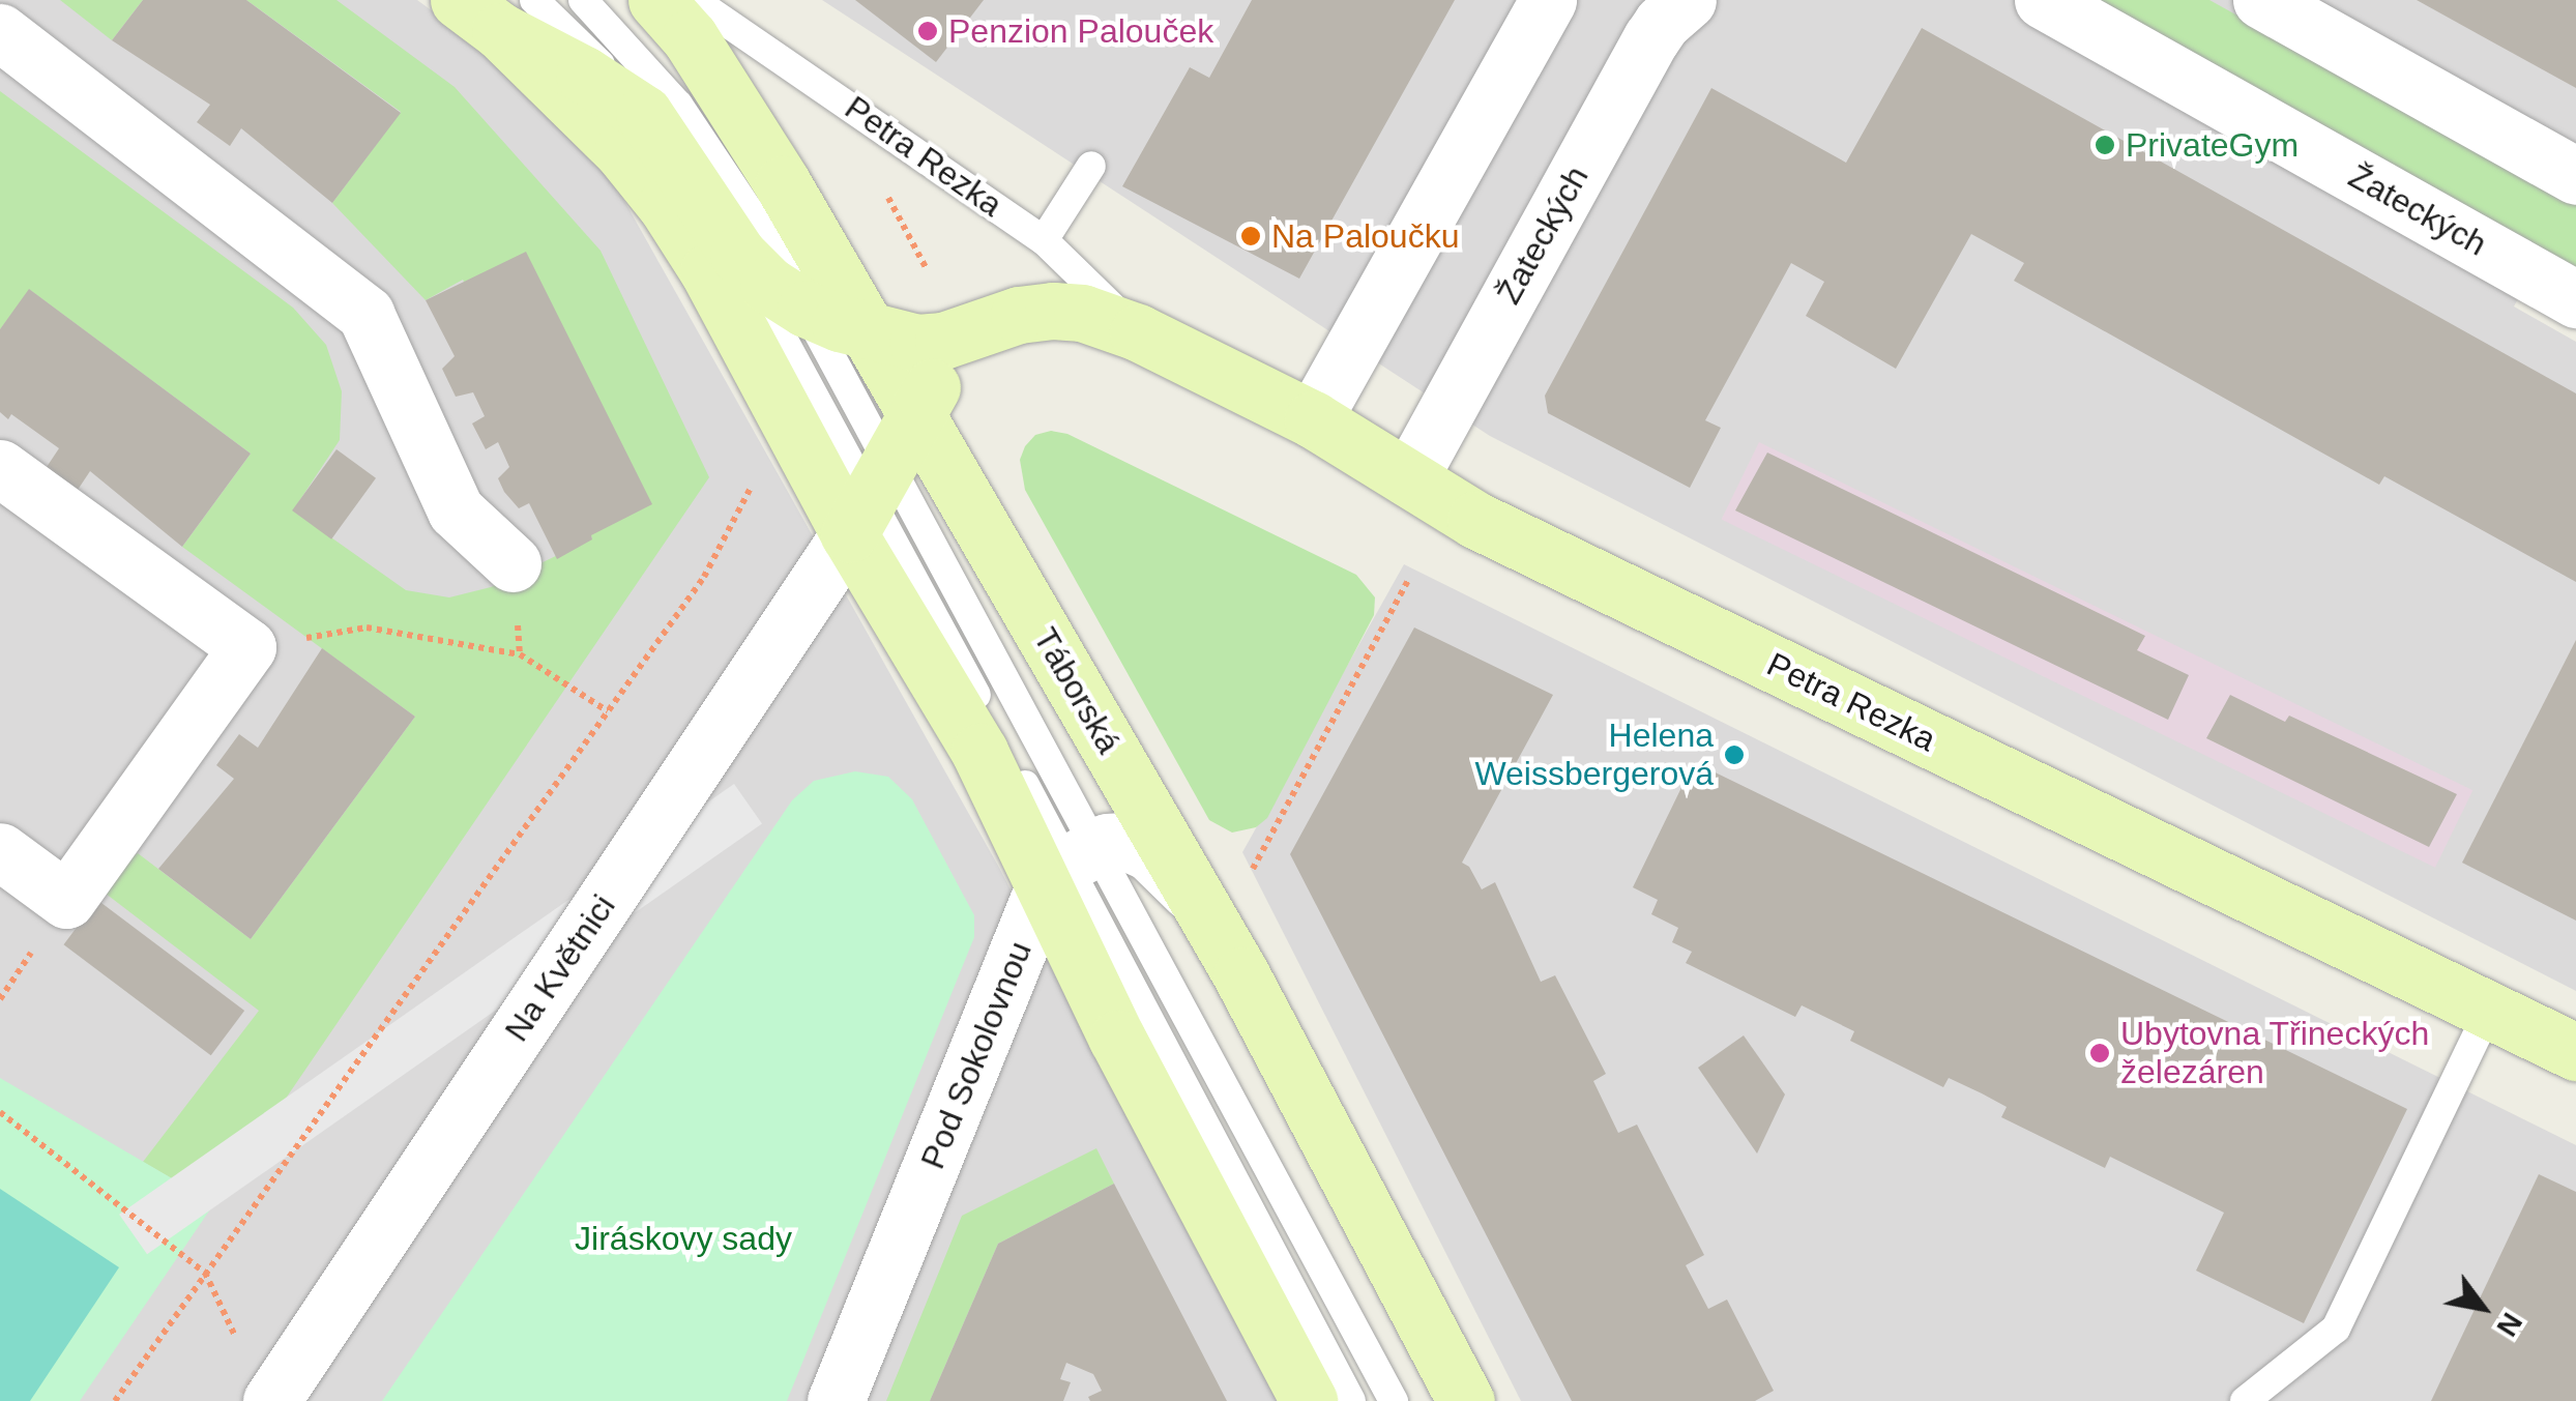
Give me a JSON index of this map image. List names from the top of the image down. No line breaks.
{"streets":{"street":["Petra Rezka","Žateckých","Táborská","Na Květnici","Pod Sokolovnou"]},"crossings":[["Petra Rezka","Žateckých"],["Petra Rezka","Táborská"]],"parks":["Jiráskovy sady"],"places":["Penzion Palouček","PrivateGym","Na Paloučku","Helena Weissbergerová","Ubytovna Třineckých železáren"],"north":"bottom right"}
